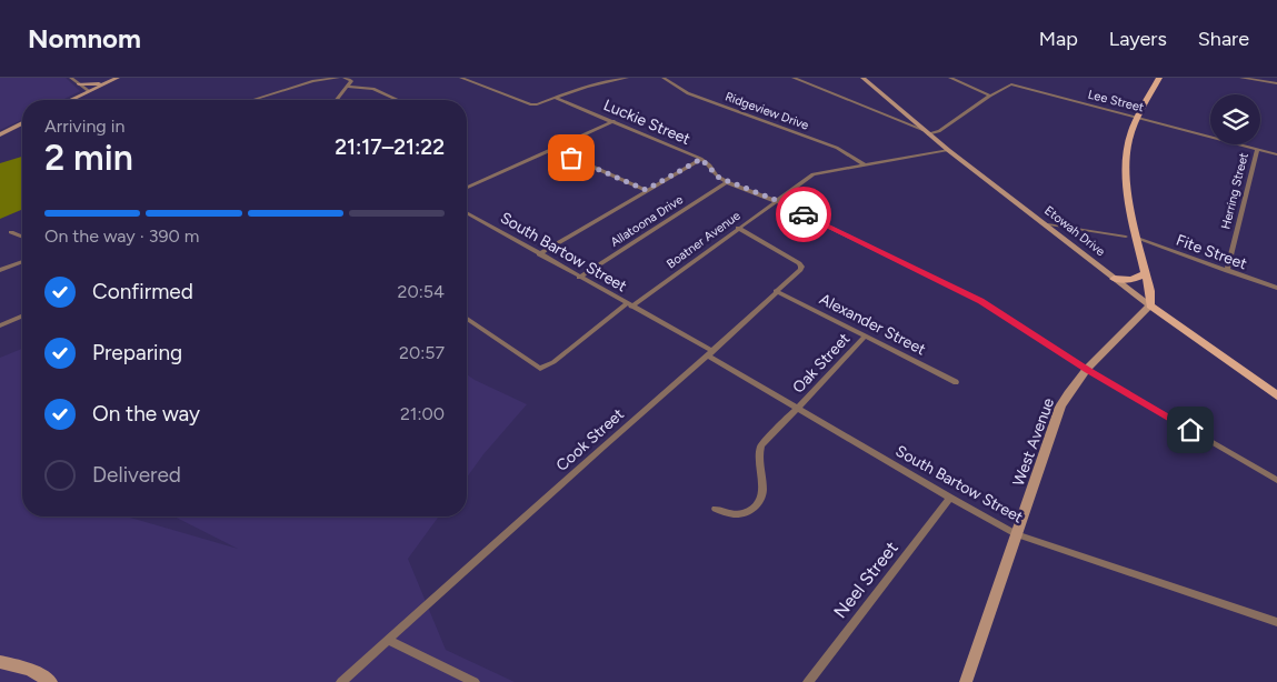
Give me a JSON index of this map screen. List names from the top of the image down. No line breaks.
{"streets":{"main road":["Etowah Drive"],"street":["Lee Street","Ridgeview Drive","Luckie Street","Herring Street","Allatoona Drive","Boatner Avenue","South Bartow Street","Fite Street","Alexander Street","Oak Street","Cook Street","West Avenue","Neel Street"]},"crossings":[["Lee Street","Herring Street"],["Lee Street","Etowah Drive"],["Ridgeview Drive","Boatner Avenue"],["Luckie Street","Allatoona Drive"],["Luckie Street","Boatner Avenue"],["Luckie Street","West Avenue"],["Herring Street","Fite Street"],["Allatoona Drive","South Bartow Street"],["Etowah Drive","Boatner Avenue"],["Etowah Drive","West Avenue"],["Boatner Avenue","South Bartow Street"],["Boatner Avenue","Cook Street"],["South Bartow Street","Oak Street"],["South Bartow Street","Cook Street"],["South Bartow Street","West Avenue"],["South Bartow Street","Neel Street"],["Alexander Street","Oak Street"],["Alexander Street","Cook Street"]],"page":{"header":"Nomnom","nav":["Map","Layers","Share"],"heading":["2 min","Arriving in","21:17–21:22"],"bar":"On the way · 390 m","list":[["Confirmed","20:54"],["Preparing","20:57"],["On the way","21:00"],"Delivered"]}}
